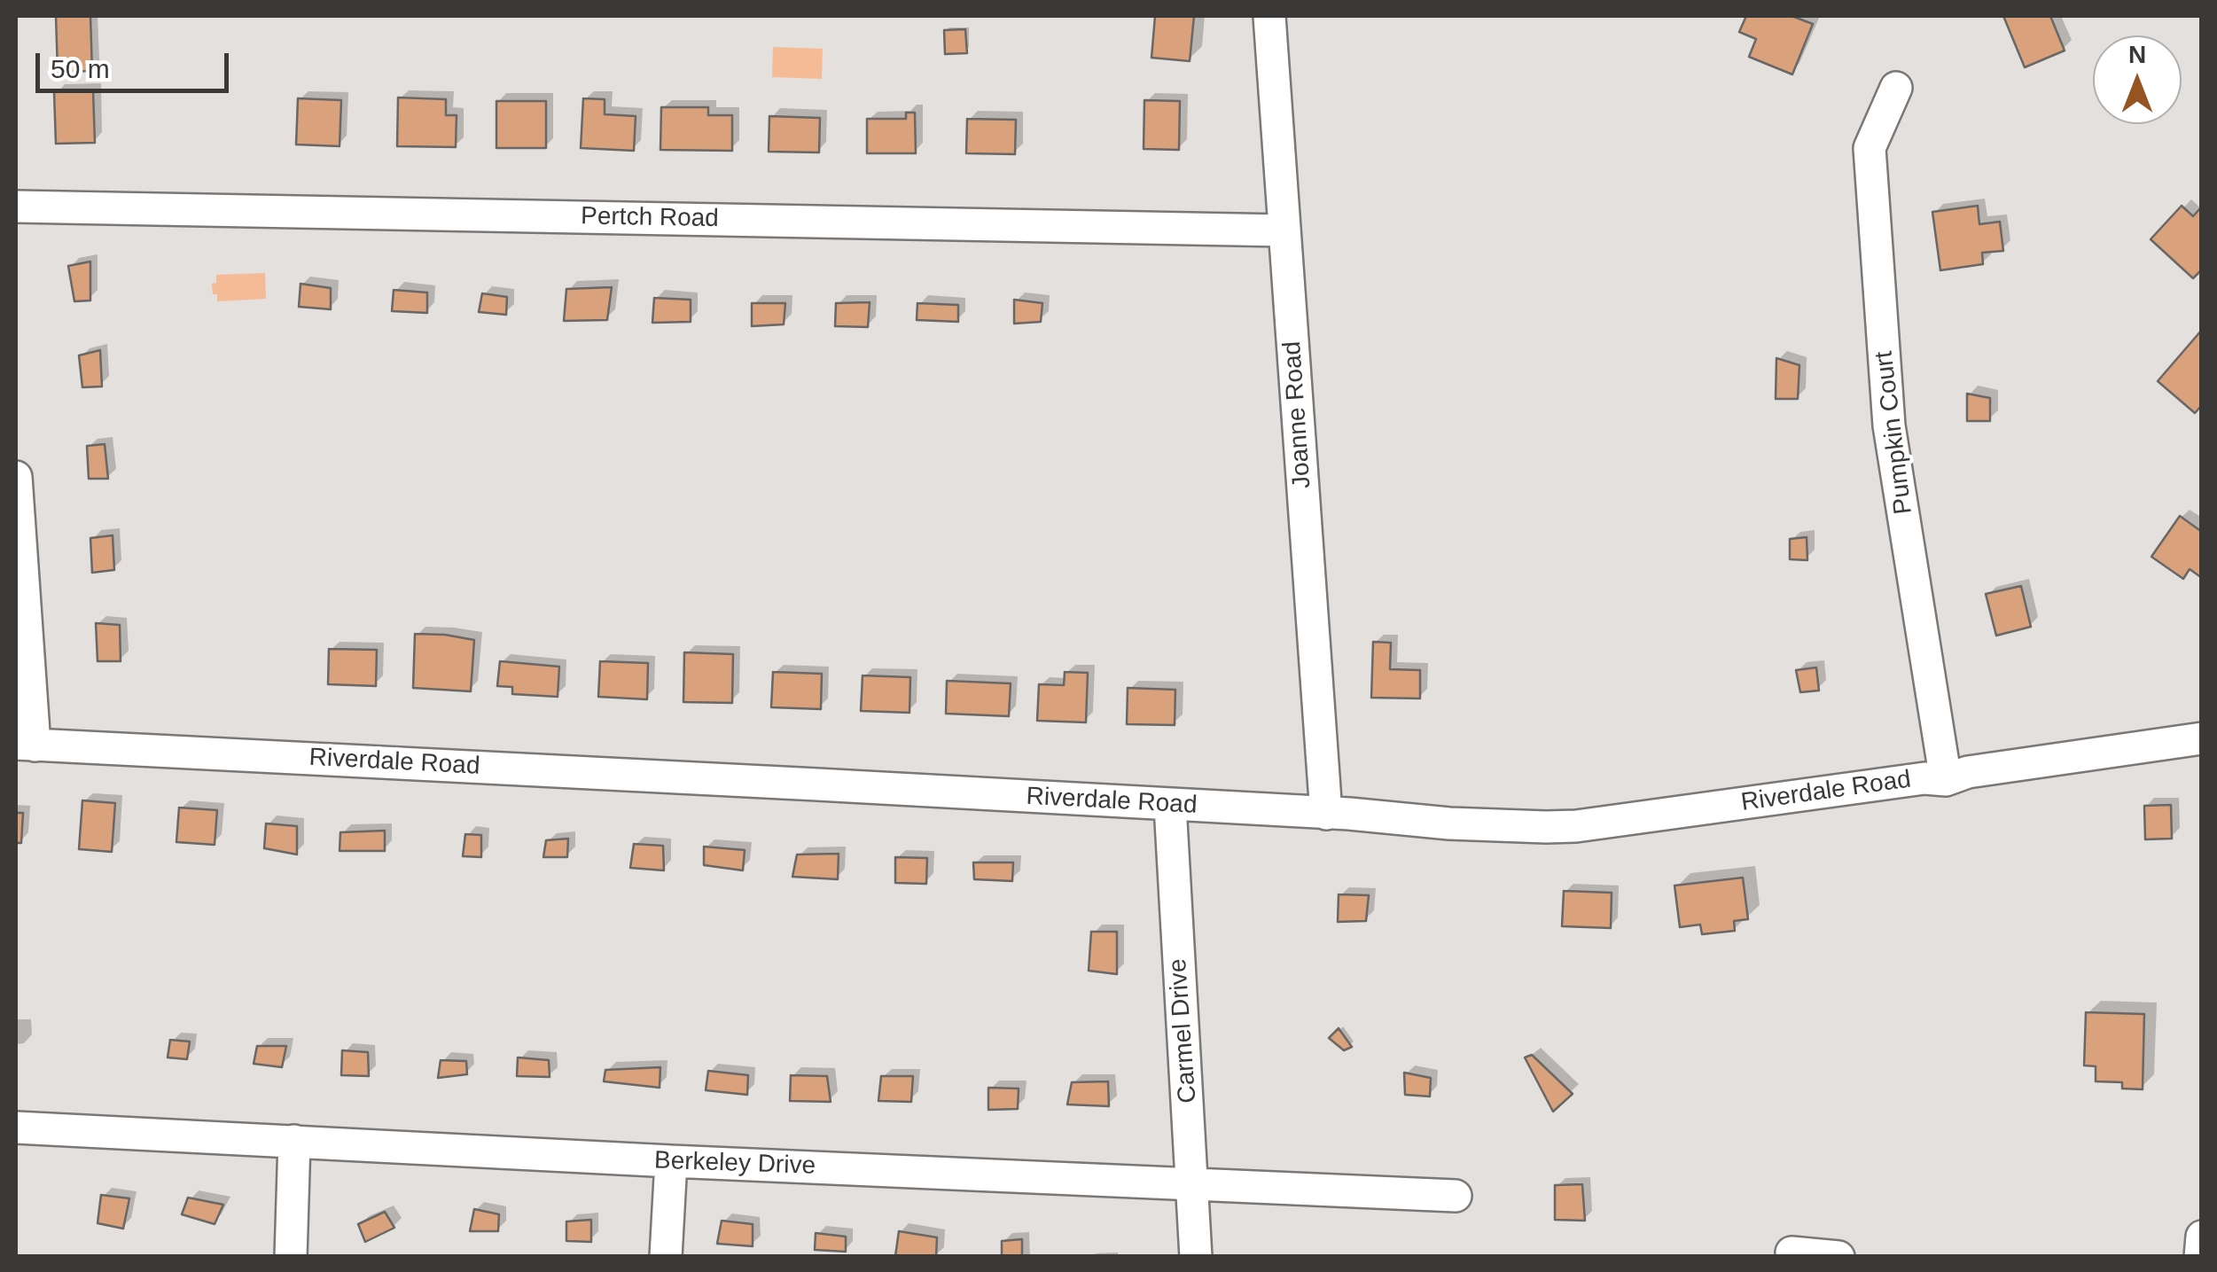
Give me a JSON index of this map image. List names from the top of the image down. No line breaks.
{"streets":{"street":["Pertch Road","Joanne Road","Pumpkin Court","Riverdale Road","Carmel Drive","Berkeley Drive"]},"crossings":[["Pertch Road","Joanne Road"],["Joanne Road","Riverdale Road"],["Pumpkin Court","Riverdale Road"],["Riverdale Road","Carmel Drive"],["Carmel Drive","Berkeley Drive"]],"scale_bar":"50 m","north":"top"}
